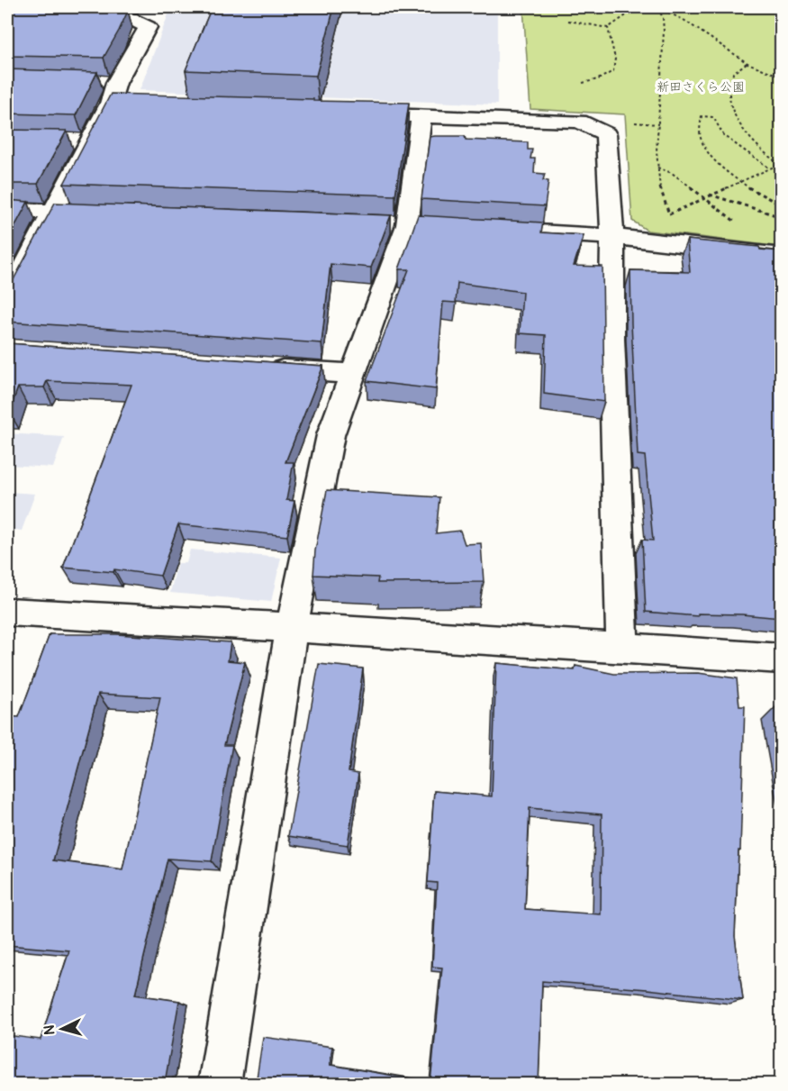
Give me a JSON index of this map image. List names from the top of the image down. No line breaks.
{"parks":["新田さくら公園"],"north":"left"}
